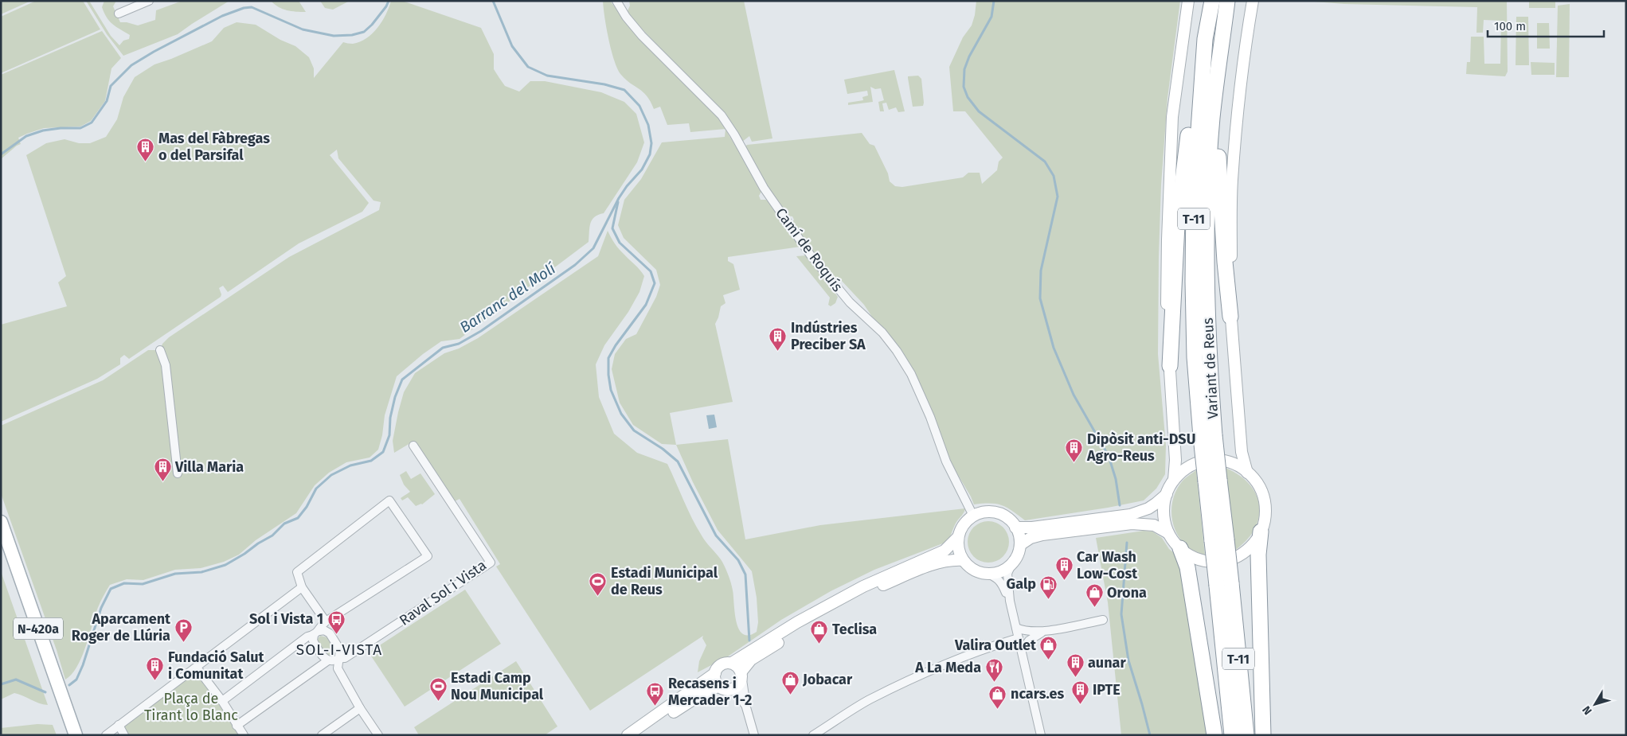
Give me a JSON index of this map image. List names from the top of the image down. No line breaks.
{"streets":{"highway":["T-11","Variant de Reus"],"main road":["N-420a"],"street":["Camí de Roquís","Raval Sol i Vista"]},"districts":["SOL-I-VISTA"],"water":["Barranc del Molí"],"parks":["Plaça de Tirant lo Blanc"],"places":{"building":["Mas del Fàbregas o del Parsifal","Indústries Preciber SA","Dipòsit anti-DSU Agro-Reus","Villa Maria","Car Wash Low-Cost","aunar","Fundació Salut i Comunitat","IPTE"],"sports":["Estadi Municipal de Reus","Estadi Camp Nou Municipal"],"fuel station":["Galp"],"shop":["Orona","Teclisa","Valira Outlet","Jobacar","ncars.es"],"bus stop":["Sol i Vista 1","Recasens i Mercader 1-2"],"parking":["Aparcament Roger de Llúria"],"restaurant":["A La Meda"]},"scale_bar":"100 m","north":"bottom left"}
